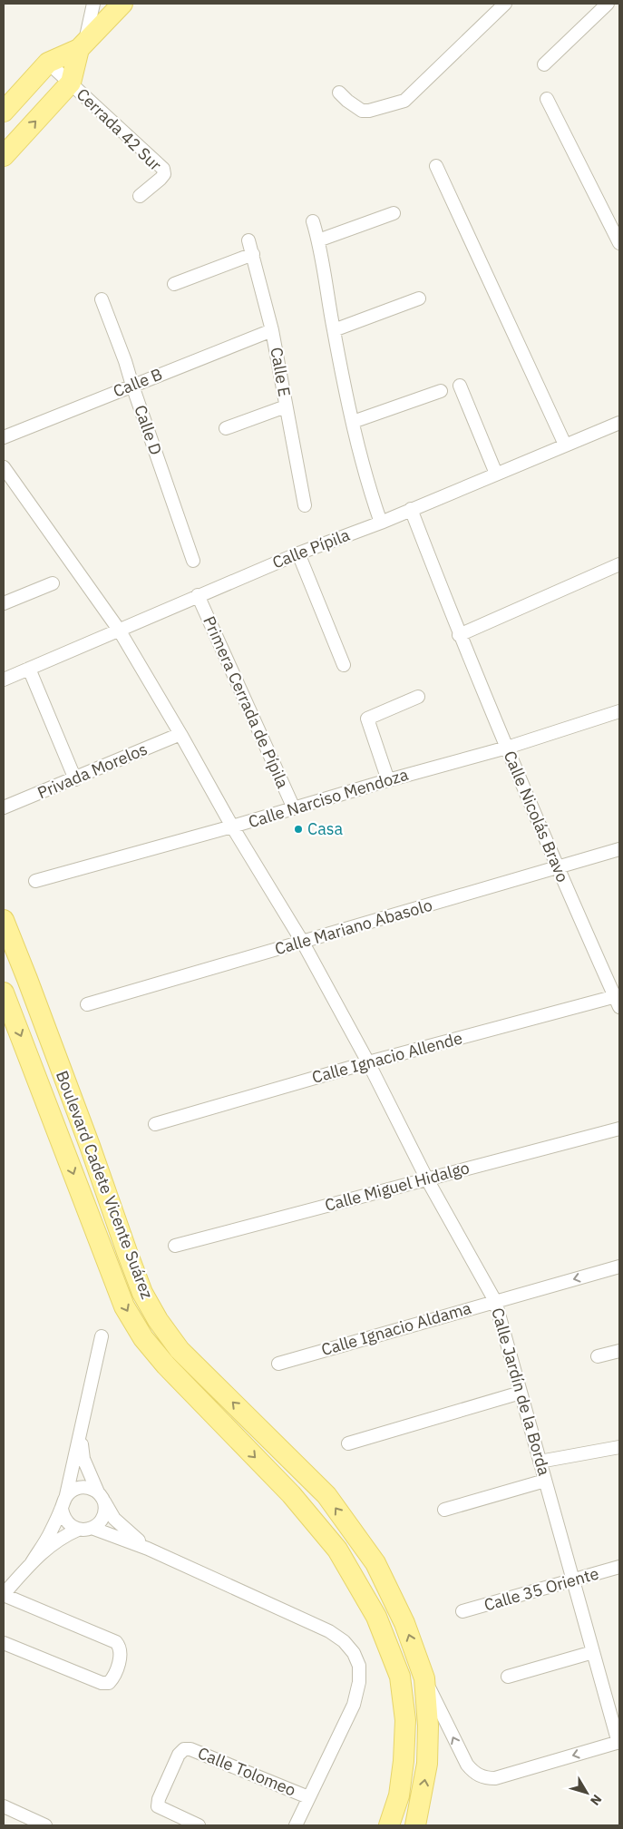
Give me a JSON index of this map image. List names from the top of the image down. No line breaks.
{"streets":{"main road":["Boulevard Cadete Vicente Suárez"],"street":["Cerrada 42 Sur","Calle E","Calle B","Calle D","Calle Pípila","Primera Cerrada de Pípila","Privada Morelos","Calle Narciso Mendoza","Calle Nicolás Bravo","Calle Mariano Abasolo","Calle Ignacio Allende","Calle Miguel Hidalgo","Calle Ignacio Aldama","Calle Jardín de la Borda","Calle 35 Oriente","Calle Tolomeo"]},"crossings":[["Calle E","Calle B"],["Calle B","Calle D"],["Calle Pípila","Primera Cerrada de Pípila"],["Calle Pípila","Calle Nicolás Bravo"],["Calle Pípila","Calle Jardín de la Borda"],["Primera Cerrada de Pípila","Calle Narciso Mendoza"],["Privada Morelos","Calle Jardín de la Borda"],["Calle Narciso Mendoza","Calle Nicolás Bravo"],["Calle Narciso Mendoza","Calle Jardín de la Borda"],["Calle Nicolás Bravo","Calle Mariano Abasolo"],["Calle Nicolás Bravo","Calle Ignacio Allende"],["Calle Mariano Abasolo","Calle Jardín de la Borda"],["Calle Ignacio Allende","Calle Jardín de la Borda"],["Calle Miguel Hidalgo","Calle Jardín de la Borda"],["Calle Ignacio Aldama","Calle Jardín de la Borda"],["Calle Jardín de la Borda","Calle 35 Oriente"]],"one_way":["Calle Ignacio Aldama"],"places":["Casa"],"north":"bottom right"}
